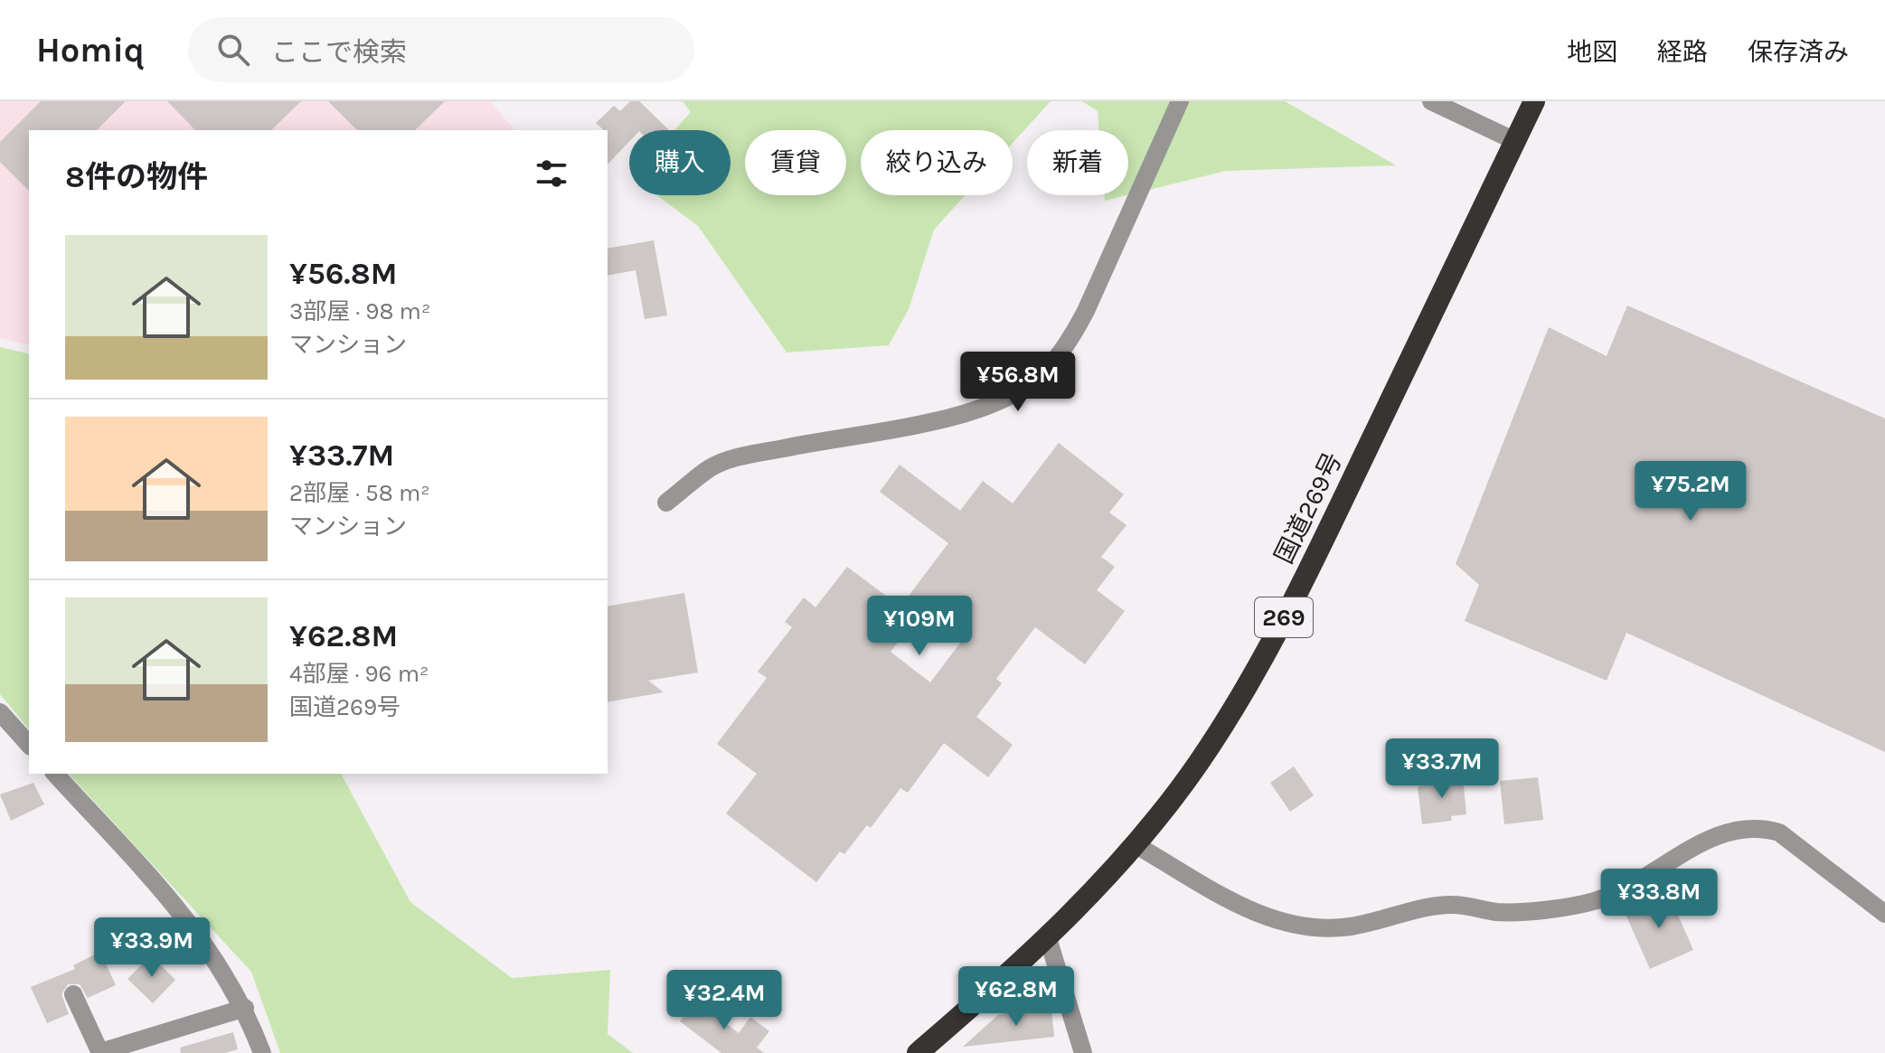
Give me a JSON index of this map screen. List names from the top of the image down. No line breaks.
{"streets":{"highway":["国道269号","269"]},"page":{"header":"Homiq","search":"ここで検索","nav":["地図","経路","保存済み"],"chip":["購入","賃貸","絞り込み","新着"],"heading":"8件の物件","list":[{"name":"¥56.8M","note":"3部屋 · 98 m² · マンション"},{"name":"¥33.7M","note":"2部屋 · 58 m² · マンション"},{"name":"¥62.8M","note":"4部屋 · 96 m² · 国道269号"}],"price":["¥56.8M","¥75.2M","¥109M","¥33.7M","¥33.8M","¥33.9M","¥62.8M","¥32.4M"]}}
